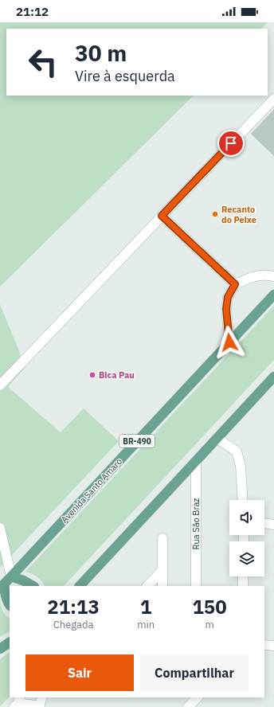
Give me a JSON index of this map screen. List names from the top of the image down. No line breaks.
{"streets":{"main road":["BR-490","Avenida Santo Amaro"],"street":["Rua São Braz"]},"places":["Recanto do Peixe","Bica Pau"],"page":{"status":"21:12","turn":["30 m","Vire à esquerda"],"eta":["21:13","Chegada","1","min","150","m"],"buttons":["Sair","Compartilhar"]}}
